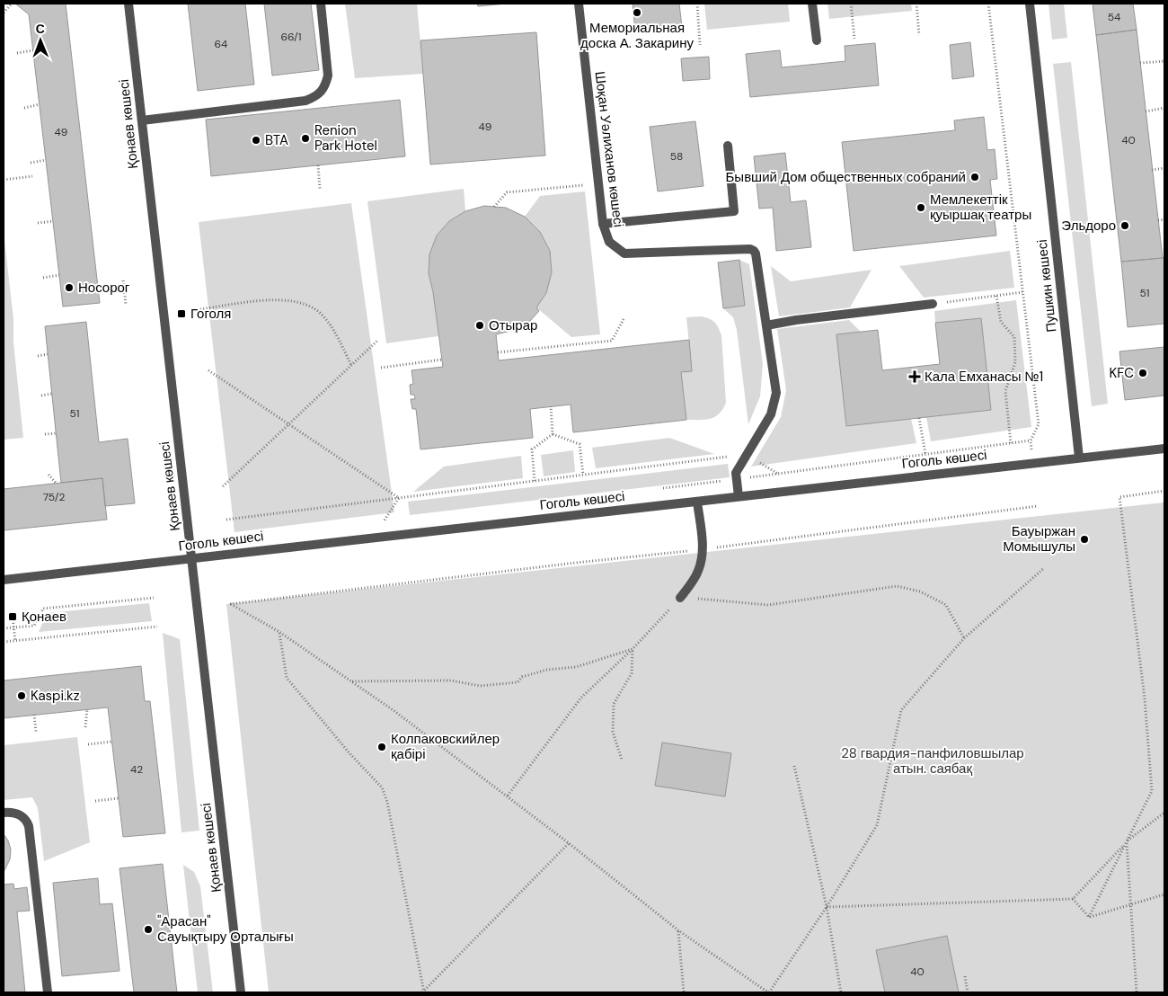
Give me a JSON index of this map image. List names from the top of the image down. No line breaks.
{"streets":{"street":["Қонаев көшесі","Шоқан Уәлиханов көшесі","Пушкин көшесі","Гоголь көшесі"]},"crossings":[["Қонаев көшесі","Гоголь көшесі"],["Шоқан Уәлиханов көшесі","Гоголь көшесі"],["Пушкин көшесі","Гоголь көшесі"]],"parks":["28 гвардия-панфиловшылар атын. саябақ"],"places":{"other":["Мемориальная доска А. Закарину","Renion Park Hotel","BTA","Бывший Дом общественных собраний","Мемлекеттік қуыршақ театры","Эльдоро","Носорог","Отырар","KFC","Бауыржан Момышулы","Kaspi.kz","Колпаковскийлер қабірі","\"Арасан\" Сауықтыру Орталығы"],"transit":["Гоголя","Қонаев"],"health":["Кала Eмханасы №1"]},"house_numbers":["54","66/1","64","49","49","40","58","51","51","75/2","42","40"],"north":"top"}
